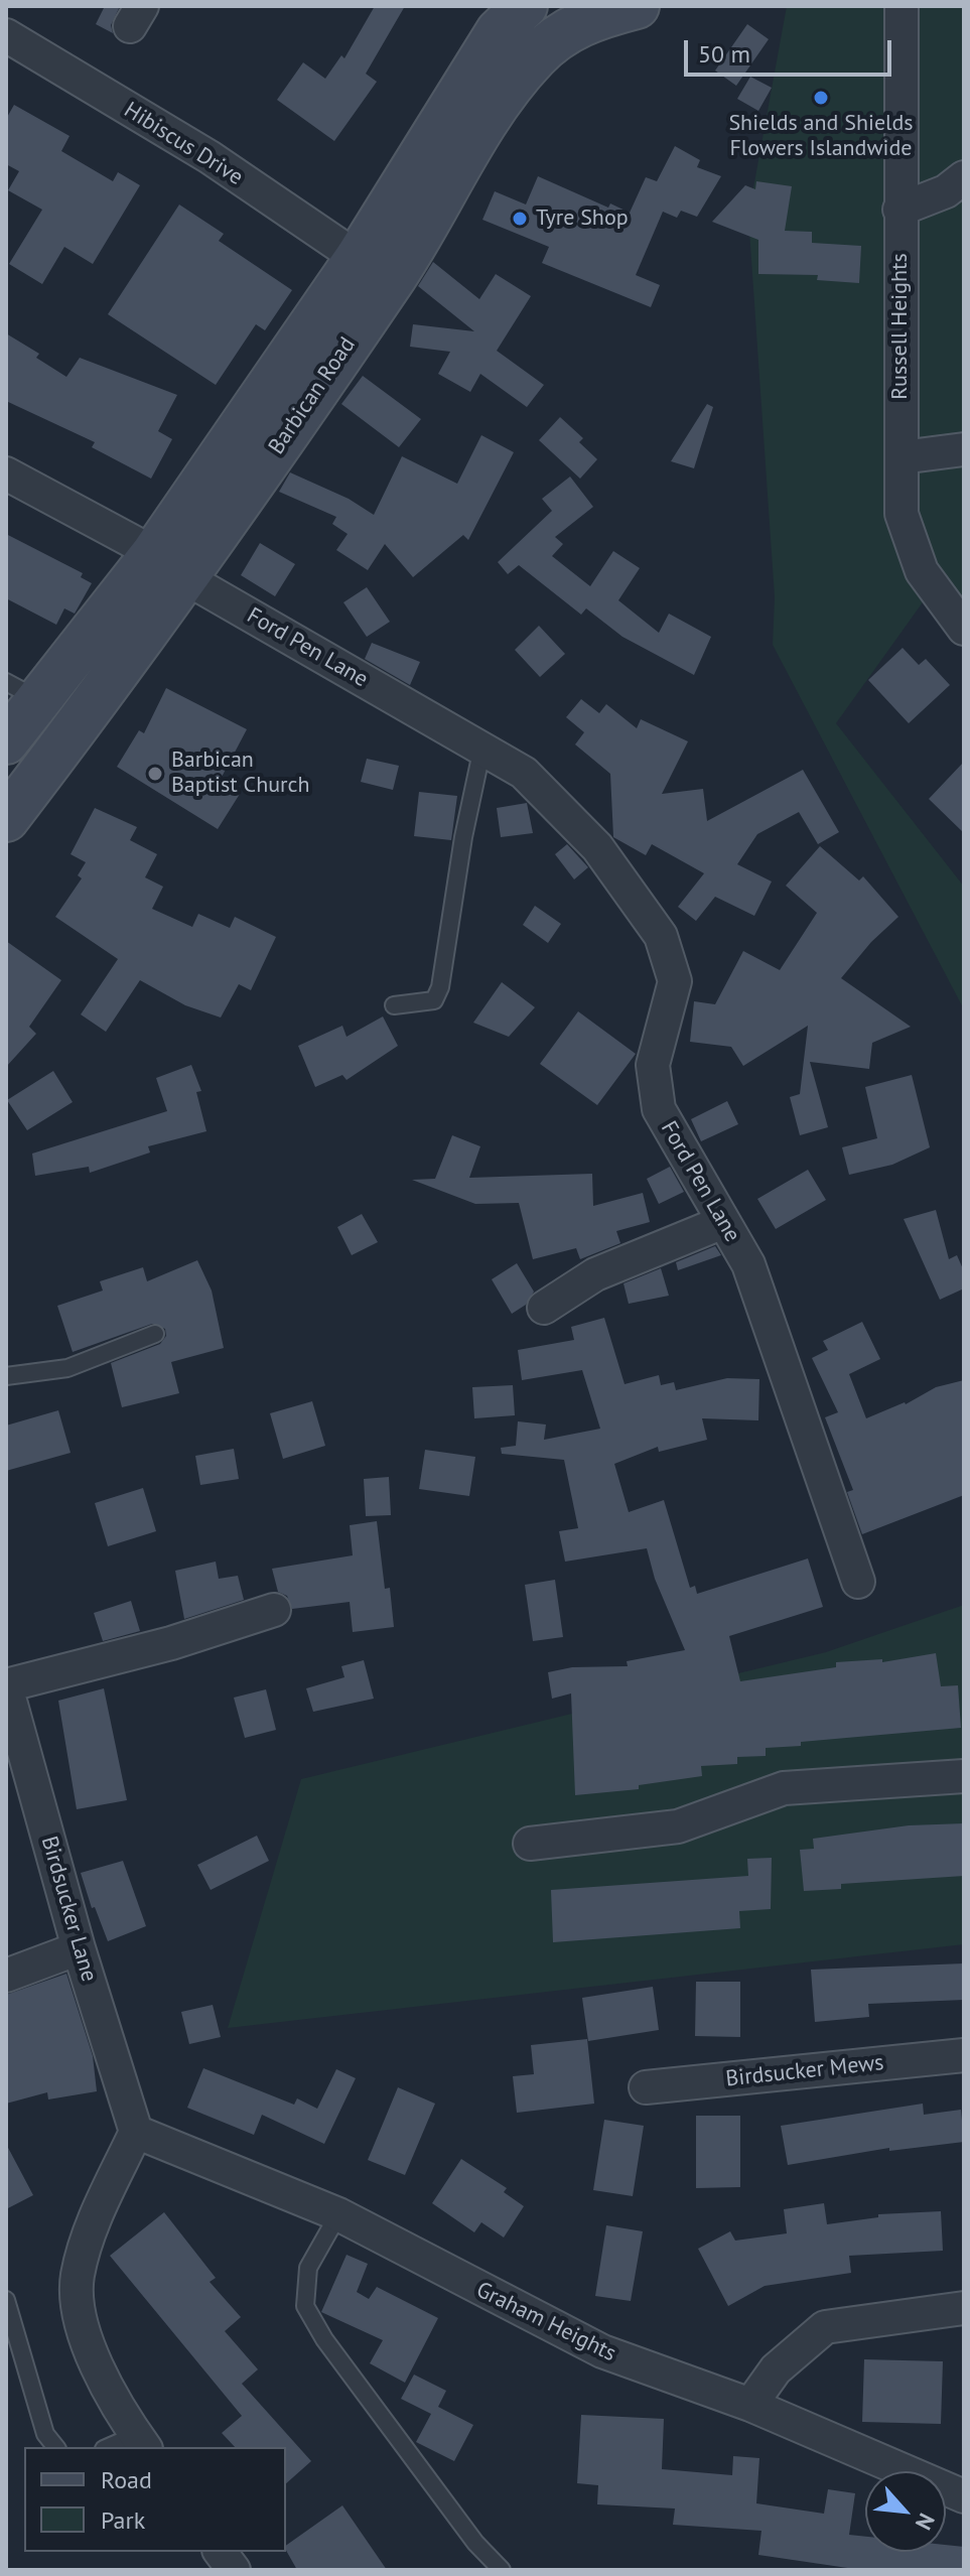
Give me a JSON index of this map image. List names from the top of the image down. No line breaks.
{"streets":{"main road":["Barbican Road"],"street":["Hibiscus Drive","Russell Heights","Ford Pen Lane","Birdsucker Lane","Birdsucker Mews","Graham Heights"]},"crossings":[["Hibiscus Drive","Barbican Road"],["Barbican Road","Ford Pen Lane"],["Birdsucker Lane","Graham Heights"]],"places":["Shields and Shields Flowers Islandwide","Tyre Shop","Barbican Baptist Church"],"legend":["Road","Park"],"scale_bar":"50 m","north":"bottom right"}
